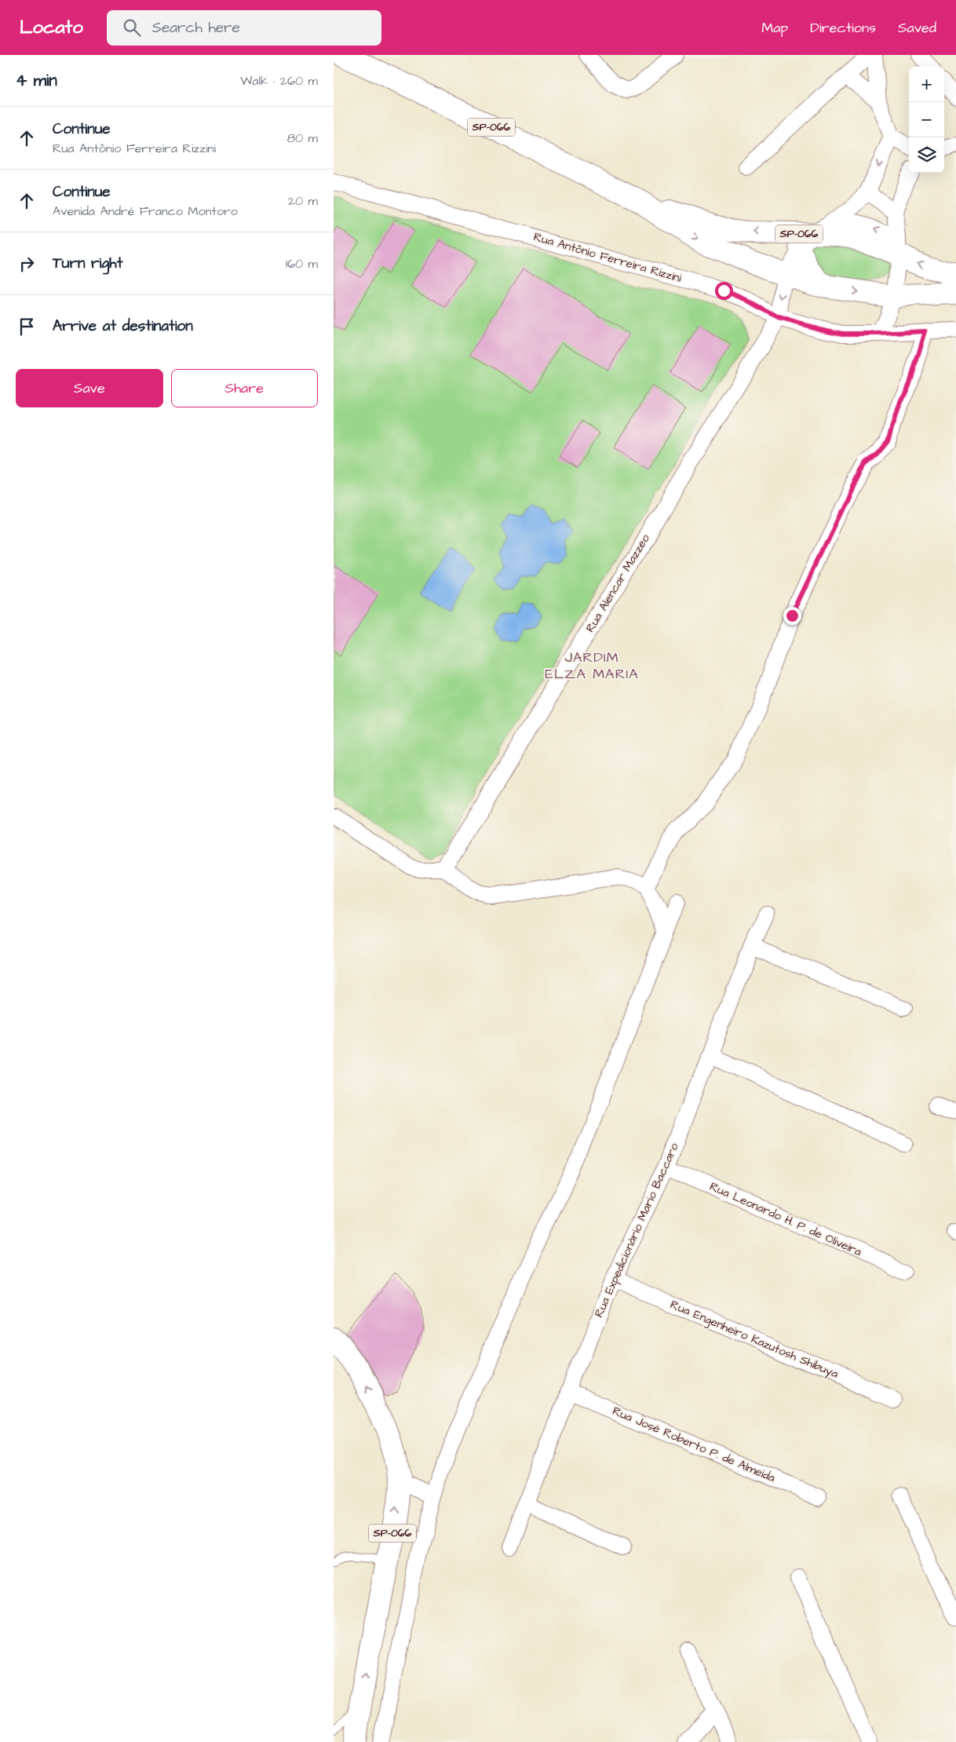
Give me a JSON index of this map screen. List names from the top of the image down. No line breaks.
{"streets":{"main road":["SP-066"],"street":["Rua Antônio Ferreira Rizzini","Rua Alencar Mazzeo","Rua Leonardo H. P. de Oliveira","Rua Expedicionário Mario Baccaro","Rua Engenheiro Kazutosh Shibuya","Rua José Roberto P. de Almeida"]},"crossings":[["Rua Antônio Ferreira Rizzini","Rua Alencar Mazzeo"],["Rua Leonardo H. P. de Oliveira","Rua Expedicionário Mario Baccaro"],["Rua Expedicionário Mario Baccaro","Rua Engenheiro Kazutosh Shibuya"],["Rua Expedicionário Mario Baccaro","Rua José Roberto P. de Almeida"]],"districts":["JARDIM ELZA MARIA"],"page":{"header":"Locato","search":"Search here","nav":["Map","Directions","Saved"],"heading":["4 min","Walk · 260 m"],"map_buttons":["+","−"],"list":[["Continue","Rua Antônio Ferreira Rizzini","80 m"],["Continue","Avenida André Franco Montoro","20 m"],["Turn right","160 m"],"Arrive at destination"],"buttons":["Save","Share"]}}
